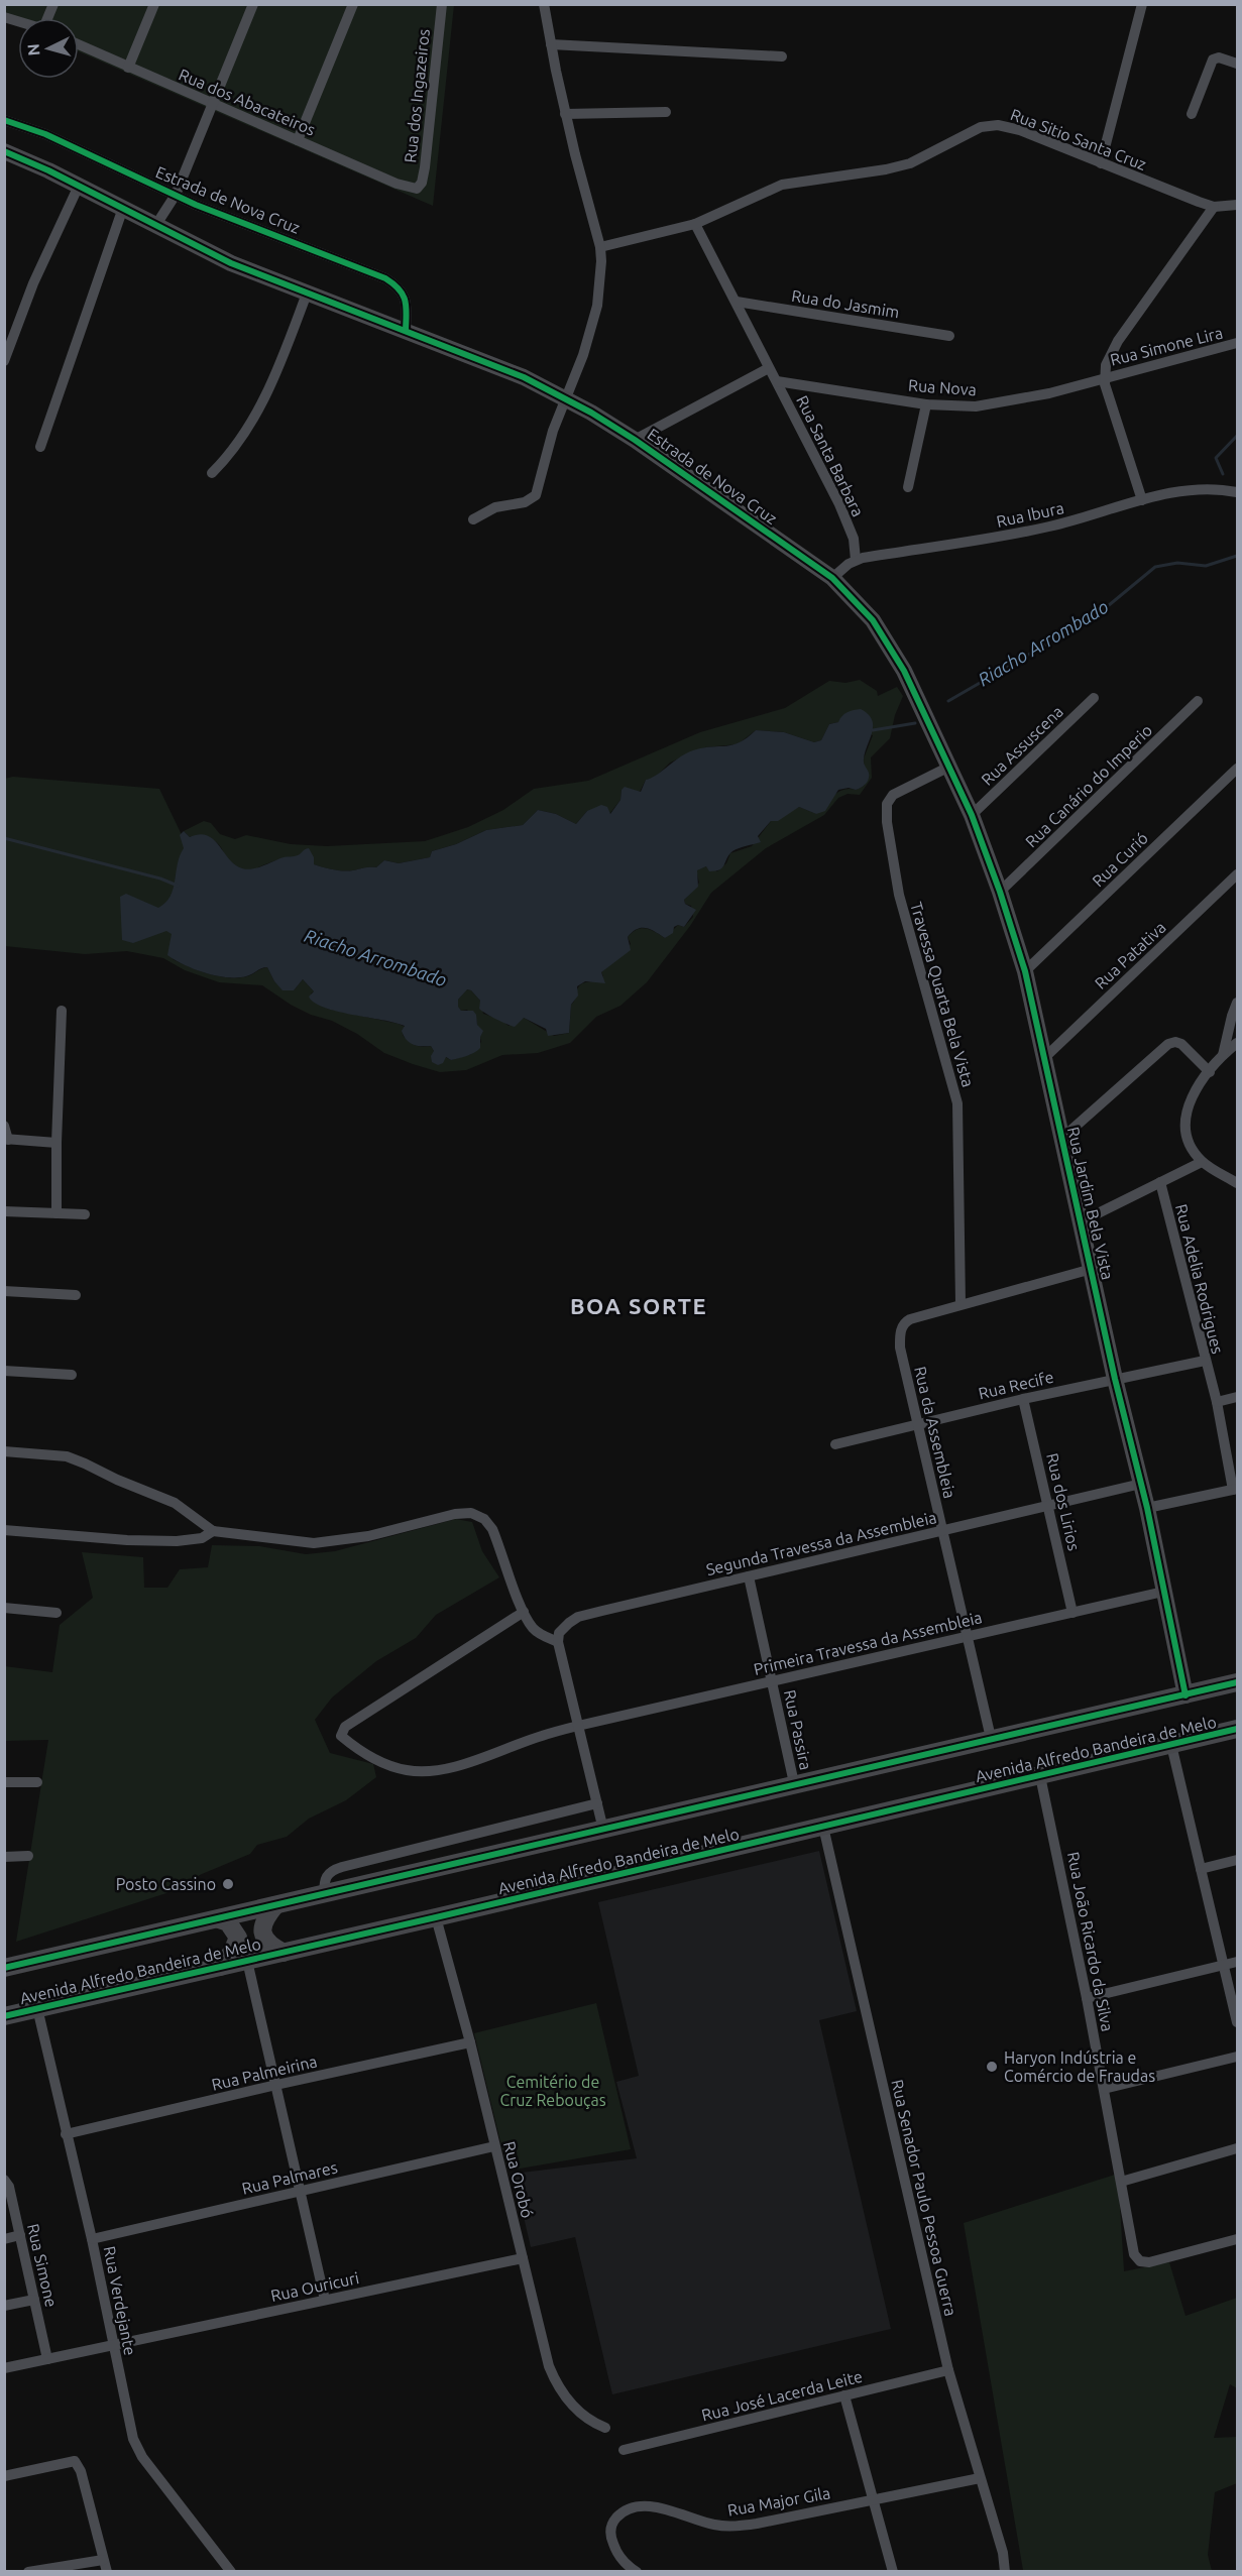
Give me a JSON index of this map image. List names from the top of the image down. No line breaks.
{"streets":{"highway":["Avenida Alfredo Bandeira de Melo"],"main road":["Estrada de Nova Cruz","Rua Jardim Bela Vista"],"street":["Rua dos Ingazeiros","Rua dos Abacateiros","Rua Sitio Santa Cruz","Rua do Jasmim","Rua Simone Lira","Rua Nova","Rua Santa Barbara","Rua Ibura","Rua Assuscena","Rua Canário do Imperio","Rua Curió","Rua Patativa","Travessa Quarta Bela Vista","Rua Adelia Rodrigues","Rua Recife","Rua da Assembleia","Rua dos Lirios","Segunda Travessa da Assembleia","Primeira Travessa da Assembleia","Rua Passira","Rua João Ricardo da Silva","Rua Palmeirina","Rua Palmares","Rua Orobó","Rua Senador Paulo Pessoa Guerra","Rua Simone","Rua Ouricuri","Rua Verdejante","Rua José Lacerda Leite","Rua Major Gila"]},"crossings":[["Rua dos Ingazeiros","Rua dos Abacateiros"],["Rua Sitio Santa Cruz","Rua Santa Barbara"],["Estrada de Nova Cruz","Rua Ibura"],["Estrada de Nova Cruz","Rua Jardim Bela Vista"],["Rua do Jasmim","Rua Santa Barbara"],["Rua Simone Lira","Rua Nova"],["Rua Nova","Rua Santa Barbara"],["Rua Santa Barbara","Rua Ibura"],["Rua Assuscena","Rua Jardim Bela Vista"],["Rua Canário do Imperio","Rua Jardim Bela Vista"],["Rua Curió","Rua Jardim Bela Vista"],["Rua Patativa","Rua Jardim Bela Vista"],["Travessa Quarta Bela Vista","Rua Jardim Bela Vista"],["Travessa Quarta Bela Vista","Rua da Assembleia"],["Rua Jardim Bela Vista","Rua Recife"],["Rua Jardim Bela Vista","Rua da Assembleia"],["Rua Jardim Bela Vista","Segunda Travessa da Assembleia"],["Rua Jardim Bela Vista","Primeira Travessa da Assembleia"],["Rua Jardim Bela Vista","Avenida Alfredo Bandeira de Melo"],["Rua Adelia Rodrigues","Rua Recife"],["Rua Recife","Rua da Assembleia"],["Rua Recife","Rua dos Lirios"],["Rua da Assembleia","Segunda Travessa da Assembleia"],["Rua da Assembleia","Primeira Travessa da Assembleia"],["Rua da Assembleia","Avenida Alfredo Bandeira de Melo"],["Rua dos Lirios","Segunda Travessa da Assembleia"],["Rua dos Lirios","Primeira Travessa da Assembleia"],["Segunda Travessa da Assembleia","Rua Passira"],["Primeira Travessa da Assembleia","Rua Passira"],["Rua Passira","Avenida Alfredo Bandeira de Melo"],["Avenida Alfredo Bandeira de Melo","Rua João Ricardo da Silva"],["Avenida Alfredo Bandeira de Melo","Rua Orobó"],["Avenida Alfredo Bandeira de Melo","Rua Senador Paulo Pessoa Guerra"],["Avenida Alfredo Bandeira de Melo","Rua Verdejante"],["Rua Palmeirina","Rua Orobó"],["Rua Palmeirina","Rua Verdejante"],["Rua Palmares","Rua Orobó"],["Rua Palmares","Rua Verdejante"],["Rua Orobó","Rua Ouricuri"],["Rua Senador Paulo Pessoa Guerra","Rua José Lacerda Leite"],["Rua Senador Paulo Pessoa Guerra","Rua Major Gila"],["Rua Simone","Rua Ouricuri"],["Rua Ouricuri","Rua Verdejante"]],"districts":["BOA SORTE"],"water":["Riacho Arrombado"],"parks":["Cemitério de Cruz Rebouças"],"places":["Posto Cassino","Haryon Indústria e Comércio de Fraudas"],"north":"left"}
